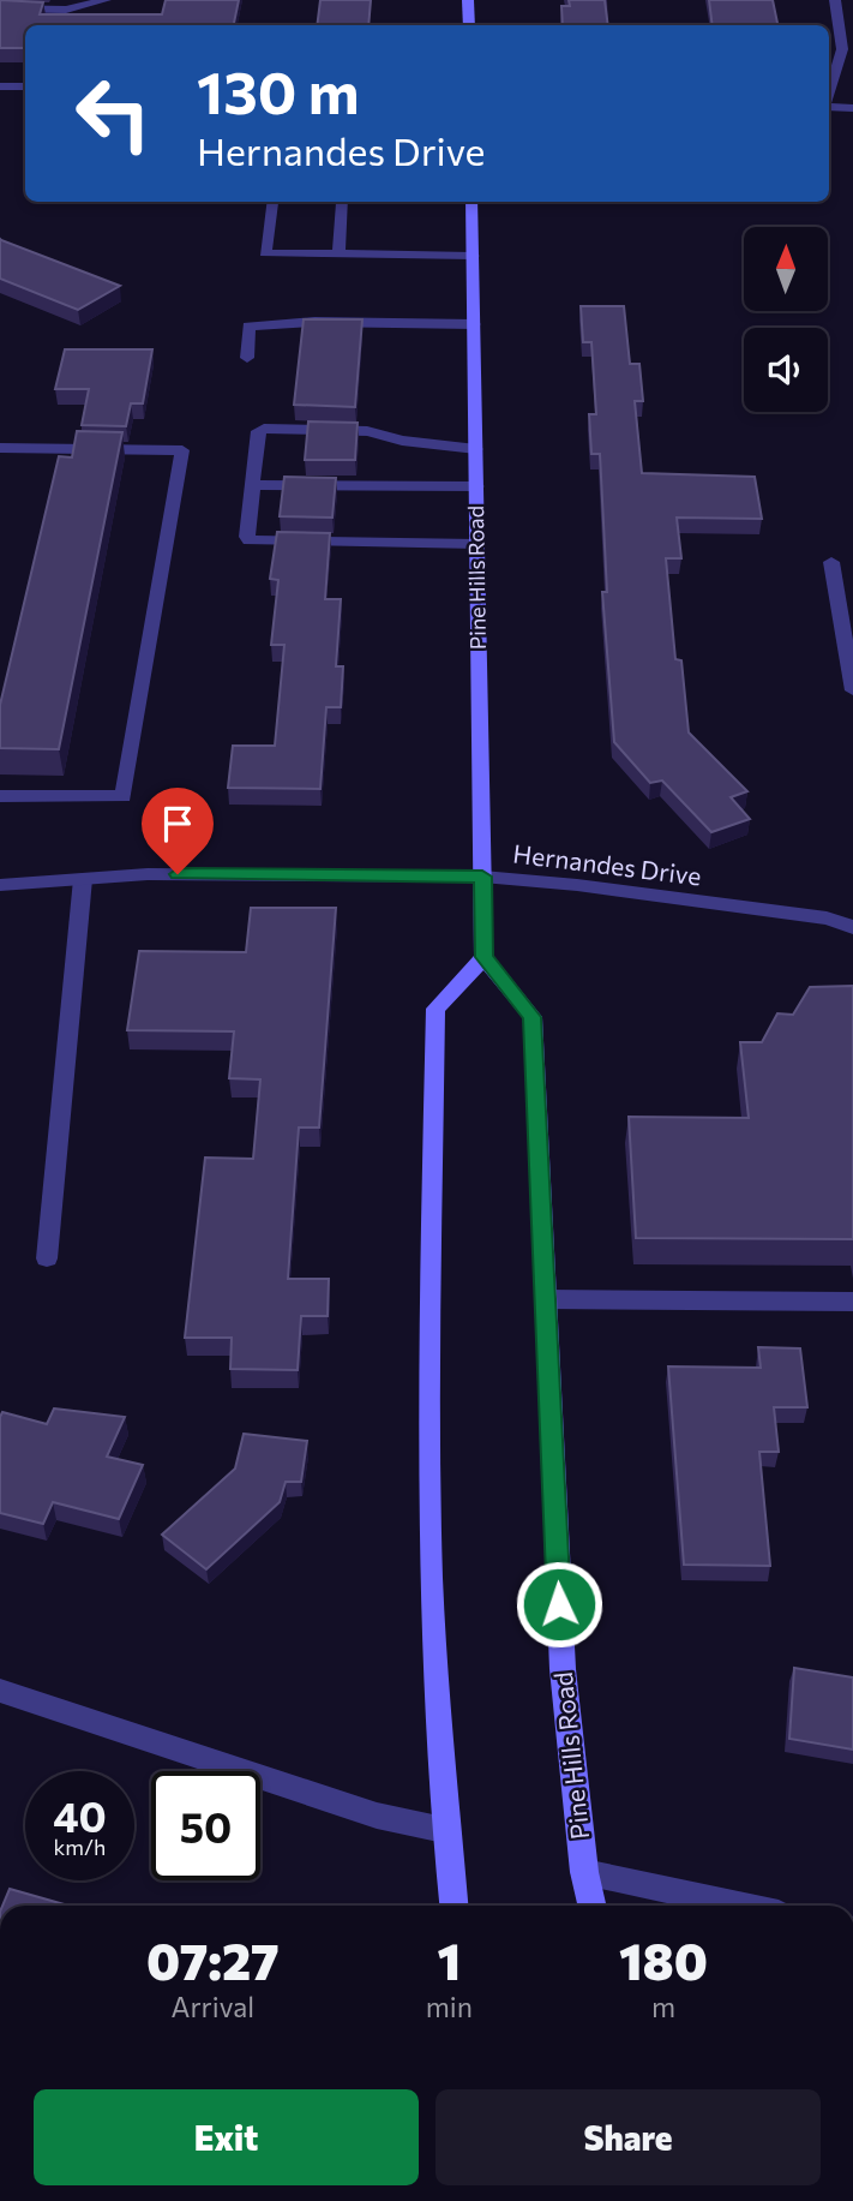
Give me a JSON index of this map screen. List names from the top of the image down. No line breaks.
{"streets":{"main road":["Pine Hills Road"],"street":["Hernandes Drive"]},"crossings":[["Pine Hills Road","Hernandes Drive"]],"north":"top","page":{"turn":["130 m","Hernandes Drive"],"speed":"40 km/h","limit":"50","eta":["07:27","Arrival","1","min","180","m"],"buttons":["Exit","Share"]}}
